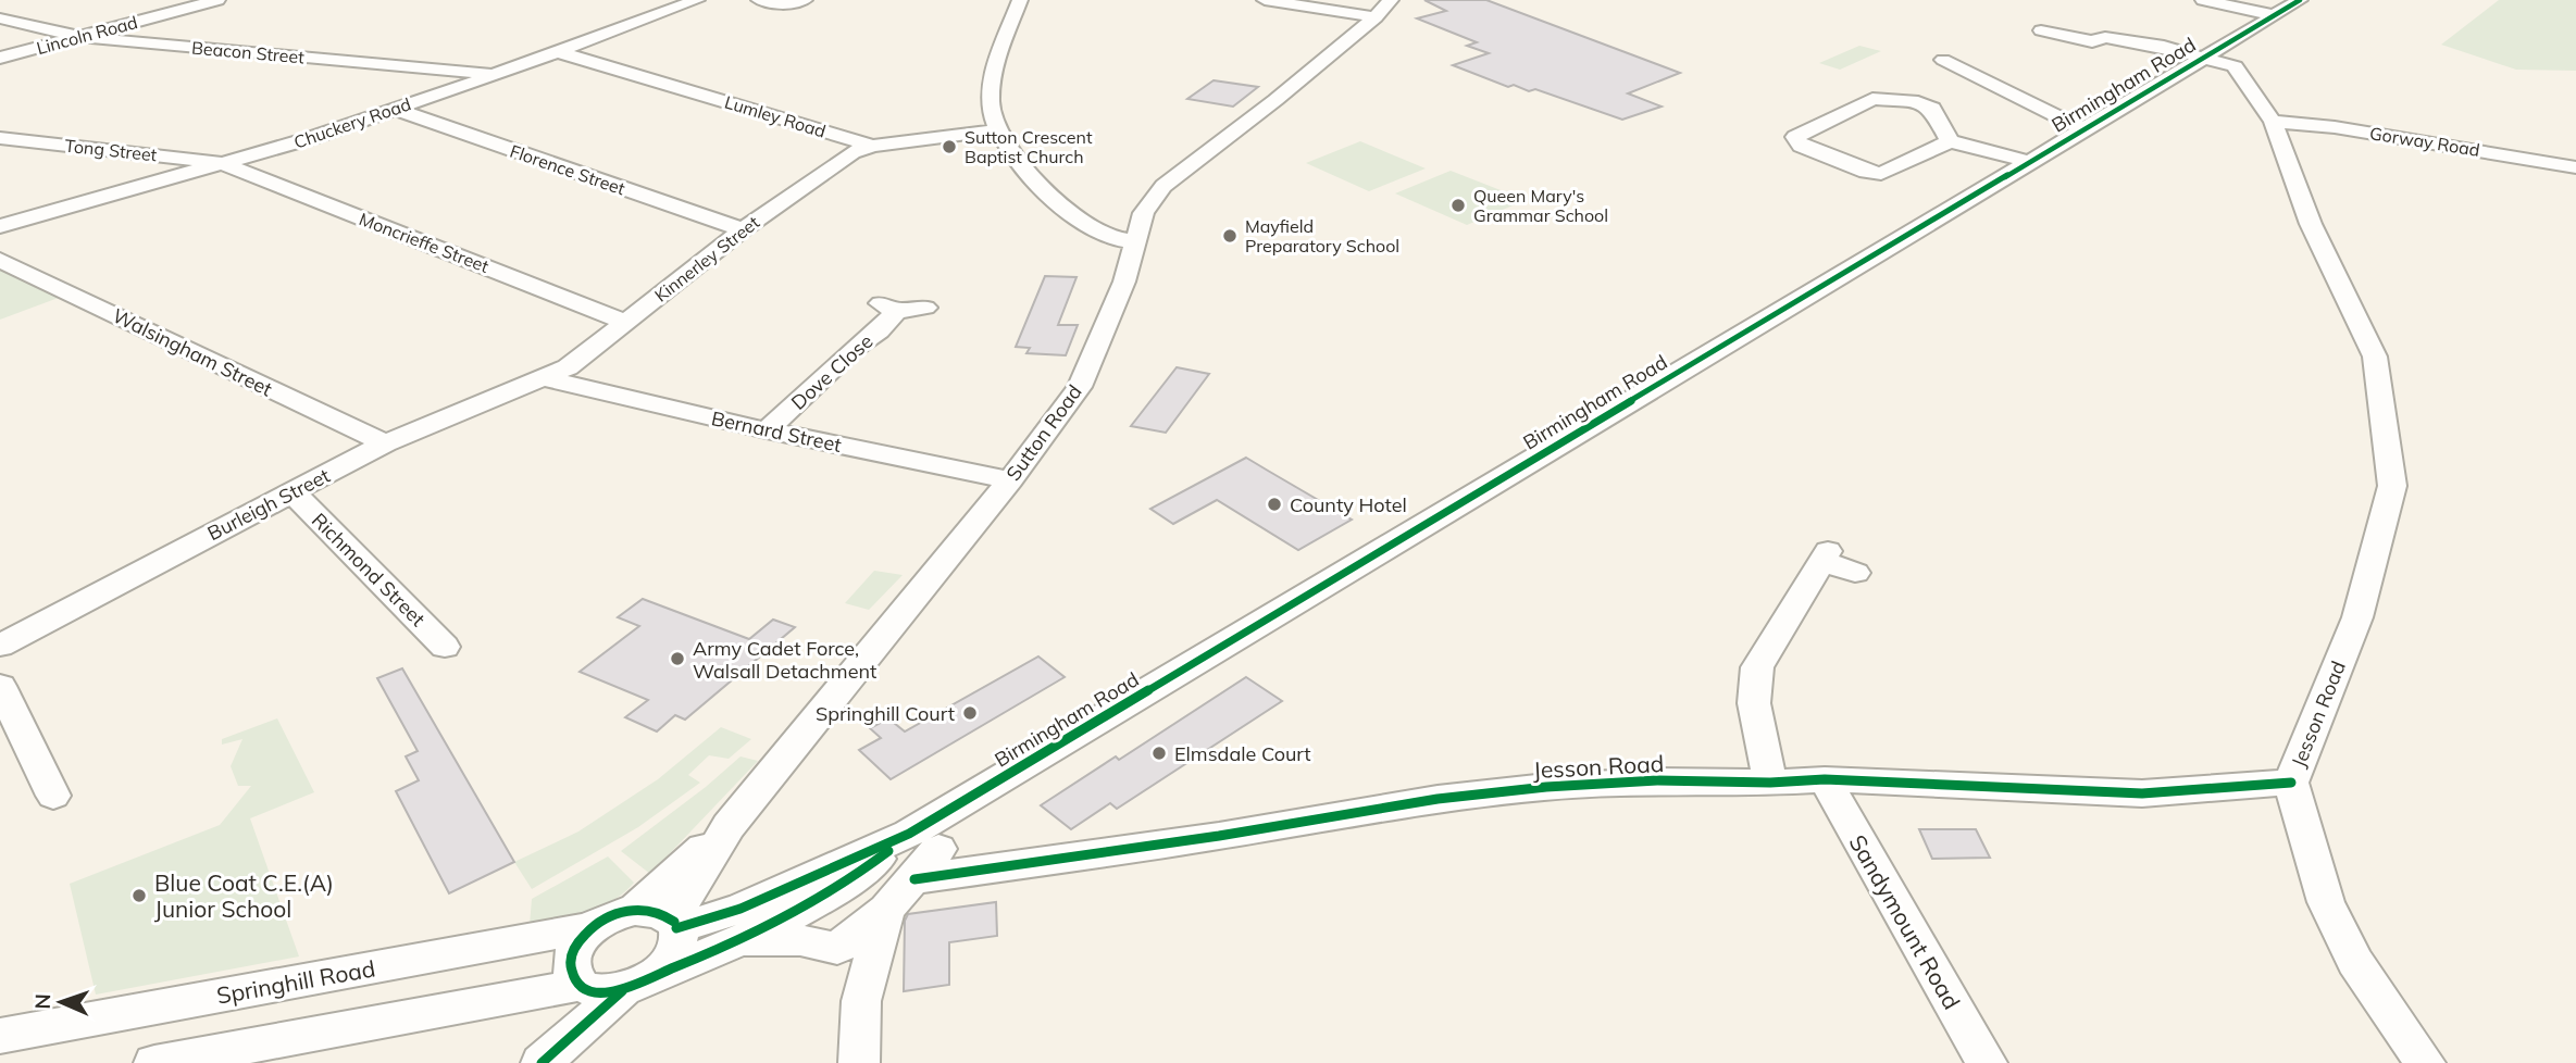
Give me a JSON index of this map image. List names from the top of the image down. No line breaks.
{"streets":{"street":["Lincoln Road","Beacon Street","Birmingham Road","Lumley Road","Chuckery Road","Gorway Road","Tong Street","Florence Street","Moncrieffe Street","Kinnerley Street","Walsingham Street","Dove Close","Bernard Street","Sutton Road","Burleigh Street","Richmond Street","Jesson Road","Sandymount Road","Springhill Road"]},"crossings":[["Lincoln Road","Beacon Street"],["Beacon Street","Chuckery Road"],["Birmingham Road","Sutton Road"],["Birmingham Road","Jesson Road"],["Birmingham Road","Springhill Road"],["Lumley Road","Chuckery Road"],["Lumley Road","Kinnerley Street"],["Chuckery Road","Tong Street"],["Chuckery Road","Florence Street"],["Chuckery Road","Moncrieffe Street"],["Gorway Road","Jesson Road"],["Tong Street","Moncrieffe Street"],["Florence Street","Kinnerley Street"],["Moncrieffe Street","Kinnerley Street"],["Kinnerley Street","Bernard Street"],["Kinnerley Street","Burleigh Street"],["Walsingham Street","Burleigh Street"],["Dove Close","Bernard Street"],["Bernard Street","Sutton Road"],["Bernard Street","Burleigh Street"],["Sutton Road","Springhill Road"],["Burleigh Street","Richmond Street"],["Jesson Road","Sandymount Road"]],"places":["Sutton Crescent Baptist Church","Queen Mary's Grammar School","Mayfield Preparatory School","County Hotel","Army Cadet Force, Walsall Detachment","Springhill Court","Elmsdale Court","Blue Coat C.E.(A) Junior School"],"north":"left"}
